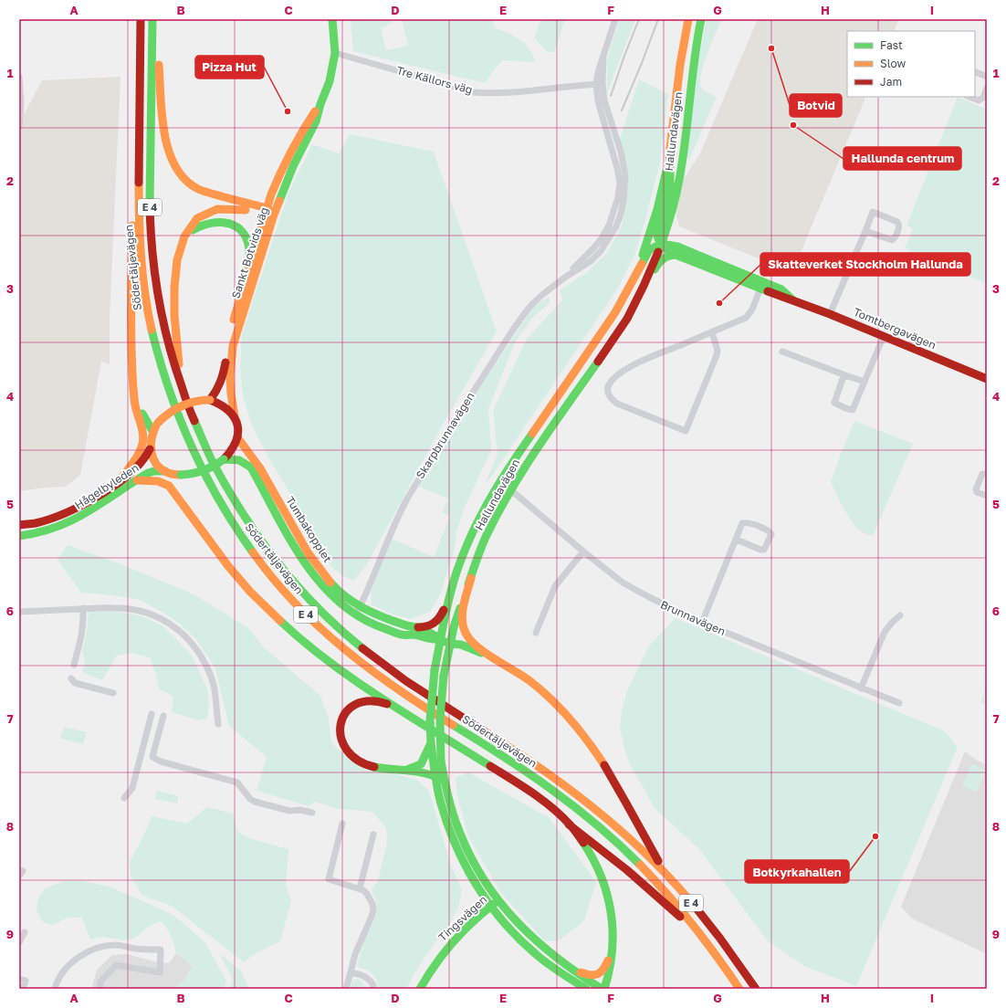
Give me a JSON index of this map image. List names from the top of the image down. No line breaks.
{"streets":{"main road":["Hallundavägen","E 4","Sankt Botvids väg","Södertäljevägen","Tomtbergavägen","Hågelbyleden","Tumbakopplet","Tingsvägen"],"street":["Tre Källors väg","Skarpbrunnavägen","Brunnavägen"]},"crossings":[["Tre Källors väg","Sankt Botvids väg"],["Tre Källors väg","Skarpbrunnavägen"],["Hallundavägen","Tomtbergavägen"],["Hallundavägen","Tumbakopplet"],["Hallundavägen","Brunnavägen"],["Hallundavägen","Tingsvägen"],["Sankt Botvids väg","Hågelbyleden"],["Sankt Botvids väg","Tumbakopplet"],["Skarpbrunnavägen","Tumbakopplet"],["Hågelbyleden","Tumbakopplet"]],"places":["Botvid","Pizza Hut","Hallunda centrum","Skatteverket Stockholm Hallunda","Botkyrkahallen"],"legend":["Fast","Slow","Jam"],"grid":{"columns":["A","B","C","D","E","F","G","H","I"],"rows":["1","2","3","4","5","6","7","8","9"]}}
